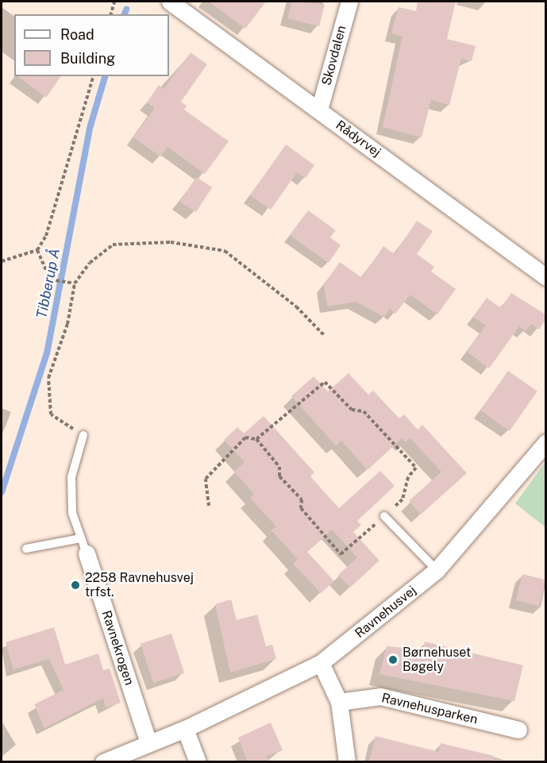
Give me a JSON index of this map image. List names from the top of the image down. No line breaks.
{"streets":{"street":["Skovdalen","Rådyrvej","Ravnehusvej","Ravnekrogen","Ravnehusparken"]},"crossings":[["Skovdalen","Rådyrvej"],["Ravnehusvej","Ravnekrogen"]],"water":["Tibberup Å"],"places":["2258 Ravnehusvej trfst.","Børnehuset Bøgely"],"legend":["Road","Building"]}
